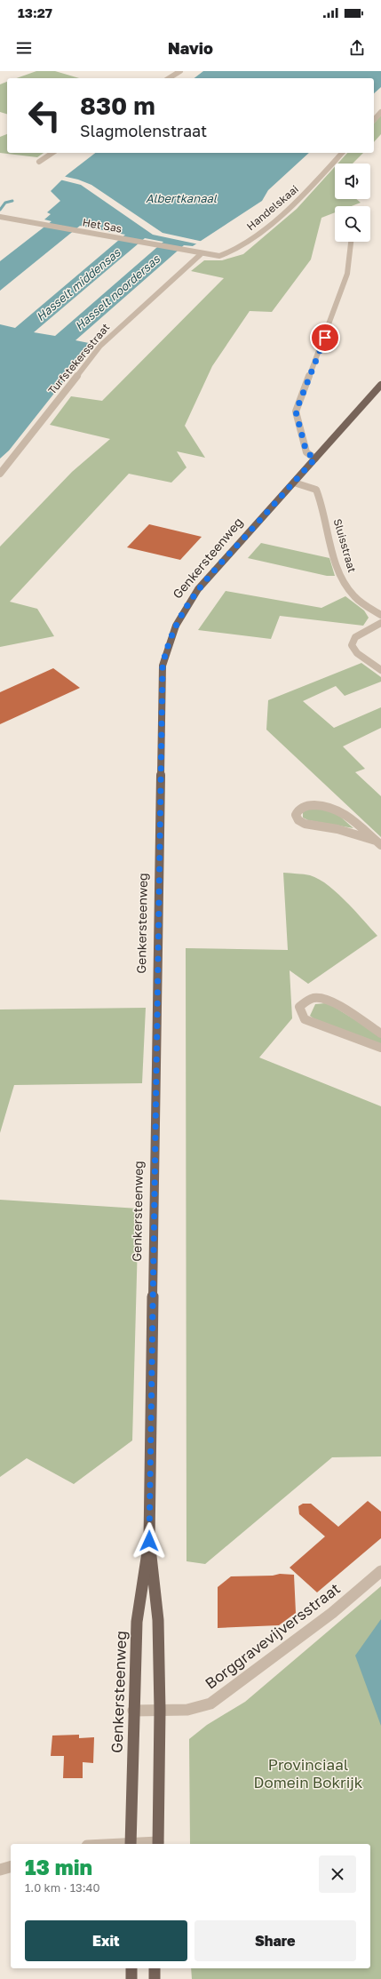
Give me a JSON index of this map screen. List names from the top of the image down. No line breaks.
{"streets":{"main road":["Genkersteenweg"],"street":["Handelskaai","Het Sas","Turfstekersstraat","Sluisstraat","Borggravevijversstraat"]},"crossings":[["Handelskaai","Het Sas"],["Handelskaai","Turfstekersstraat"],["Het Sas","Turfstekersstraat"],["Sluisstraat","Genkersteenweg"],["Genkersteenweg","Borggravevijversstraat"]],"water":["Albertkanaal","Hasselt middensas","Hasselt noordersas"],"parks":["Provinciaal Domein Bokrijk"],"page":{"status":"13:27","header":"Navio","turn":["830 m","Slagmolenstraat"],"heading":["13 min","1.0 km · 13:40"],"buttons":["Exit","Share"]}}
